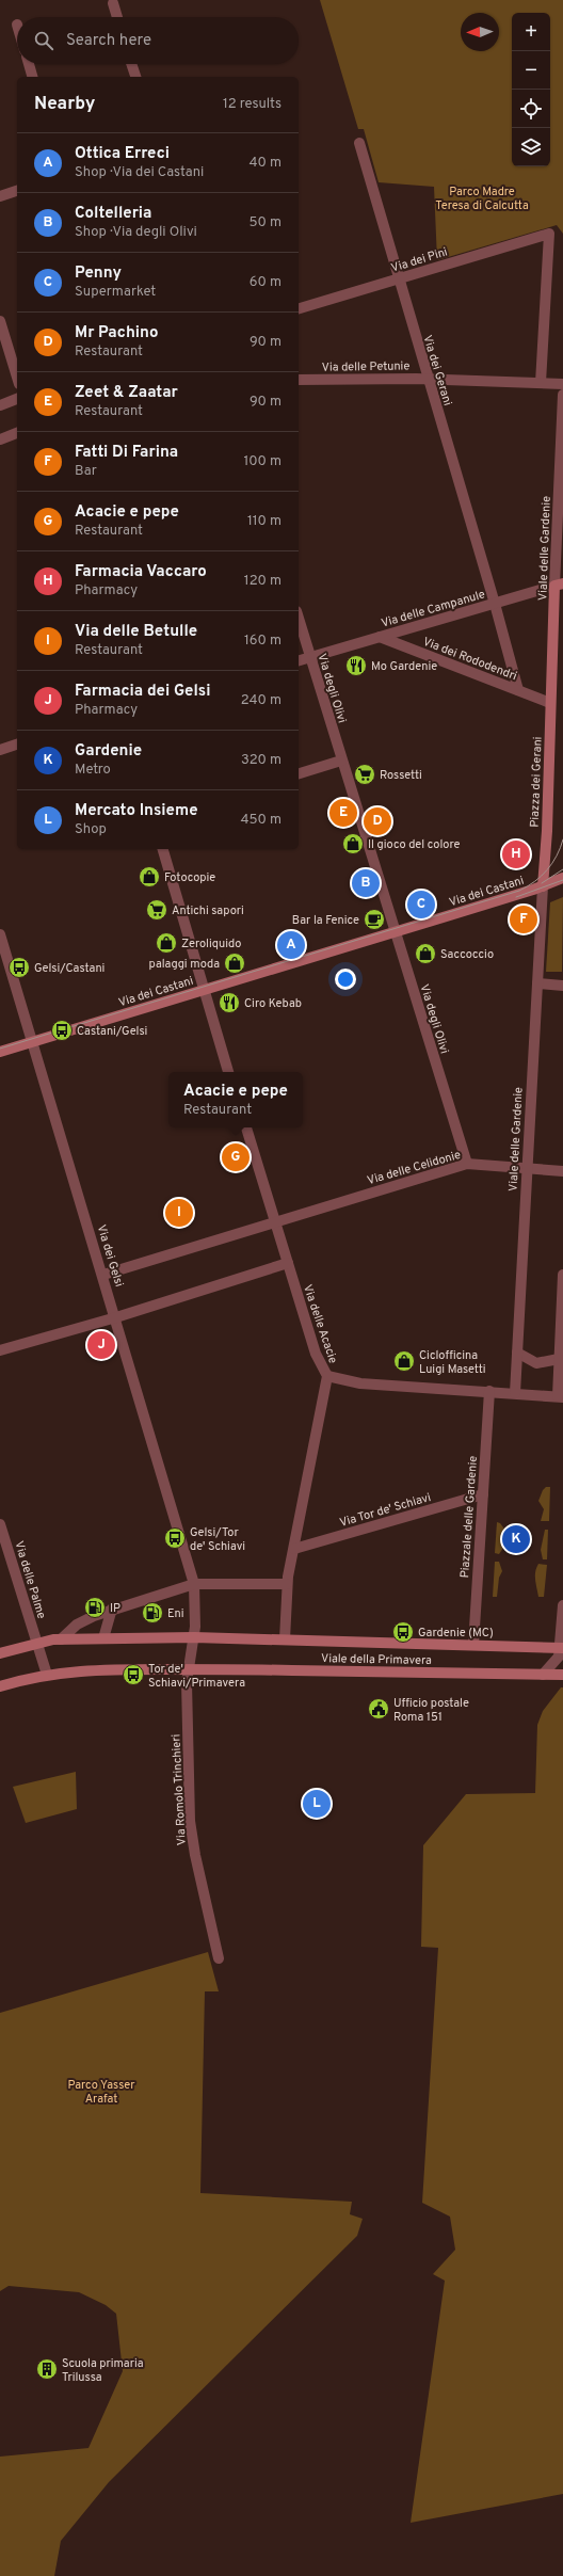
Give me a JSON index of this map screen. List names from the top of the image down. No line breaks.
{"streets":{"main road":["Viale delle Gardenie","Piazza dei Gerani","Via dei Castani","Viale della Primavera"],"street":["Via dei Pini","Via delle Petunie","Via dei Gerani","Via delle Campanule","Via dei Rododendri","Via degli Olivi","Via delle Celidonie","Via dei Gelsi","Via delle Acacie","Via Tor de' Schiavi","Piazzale delle Gardenie","Via delle Palme","Via Romolo Trinchieri"]},"crossings":[["Via dei Pini","Via delle Petunie"],["Via dei Pini","Via dei Gerani"],["Via delle Petunie","Via dei Gerani"],["Via dei Gerani","Via delle Campanule"],["Via dei Gerani","Via dei Rododendri"],["Viale delle Gardenie","Via delle Campanule"],["Viale delle Gardenie","Via dei Rododendri"],["Viale delle Gardenie","Piazza dei Gerani"],["Viale delle Gardenie","Via dei Castani"],["Viale delle Gardenie","Via delle Celidonie"],["Via delle Campanule","Via dei Rododendri"],["Via delle Campanule","Via degli Olivi"],["Via dei Rododendri","Piazza dei Gerani"],["Via degli Olivi","Via dei Castani"],["Via degli Olivi","Via delle Celidonie"],["Piazza dei Gerani","Via dei Castani"],["Via dei Castani","Via dei Gelsi"],["Via delle Celidonie","Via dei Gelsi"],["Via delle Celidonie","Via delle Acacie"],["Via dei Gelsi","Viale della Primavera"],["Via dei Gelsi","Via Romolo Trinchieri"],["Via delle Acacie","Via Tor de' Schiavi"],["Via delle Acacie","Viale della Primavera"],["Via Tor de' Schiavi","Piazzale delle Gardenie"],["Piazzale delle Gardenie","Viale della Primavera"],["Viale della Primavera","Via Romolo Trinchieri"]],"parks":["Parco Madre Teresa di Calcutta","Parco Yasser Arafat"],"places":{"restaurant":["Mo Gardenie","Ciro Kebab"],"supermarket":["Rossetti","Antichi sapori"],"shop":["Il gioco del colore","Fotocopie","Zeroliquido","Saccoccio","palaggi moda","Ciclofficina Luigi Masetti"],"cafe":["Bar la Fenice"],"bus stop":["Gelsi/Castani","Castani/Gelsi","Gelsi/Tor de' Schiavi","Gardenie (MC)","Tor de' Schiavi/Primavera"],"fuel station":["IP","Eni"],"public building":["Ufficio postale Roma 151"],"building":["Scuola primaria Trilussa"]},"north":"left","page":{"map_buttons":["+","−"],"search":"Search here","heading":["Nearby","12 results"],"list":[{"mark":"A","name":"Ottica Erreci","note":"Shop · Via dei Castani","value":"40 m"},{"mark":"B","name":"Coltelleria","note":"Shop · Via degli Olivi","value":"50 m"},{"mark":"C","name":"Penny","note":"Supermarket","value":"60 m"},{"mark":"D","name":"Mr Pachino","note":"Restaurant","value":"90 m"},{"mark":"E","name":"Zeet & Zaatar","note":"Restaurant","value":"90 m"},{"mark":"F","name":"Fatti Di Farina","note":"Bar","value":"100 m"},{"mark":"G","name":"Acacie e pepe","note":"Restaurant","value":"110 m"},{"mark":"H","name":"Farmacia Vaccaro","note":"Pharmacy","value":"120 m"},{"mark":"I","name":"Via delle Betulle","note":"Restaurant","value":"160 m"},{"mark":"J","name":"Farmacia dei Gelsi","note":"Pharmacy","value":"240 m"},{"mark":"K","name":"Gardenie","note":"Metro","value":"320 m"},{"mark":"L","name":"Mercato Insieme","note":"Shop","value":"450 m"}],"pins":["E","D","H","B","C","F","A","G","I","J","K","L"],"popup":["Acacie e pepe","Restaurant"]}}
